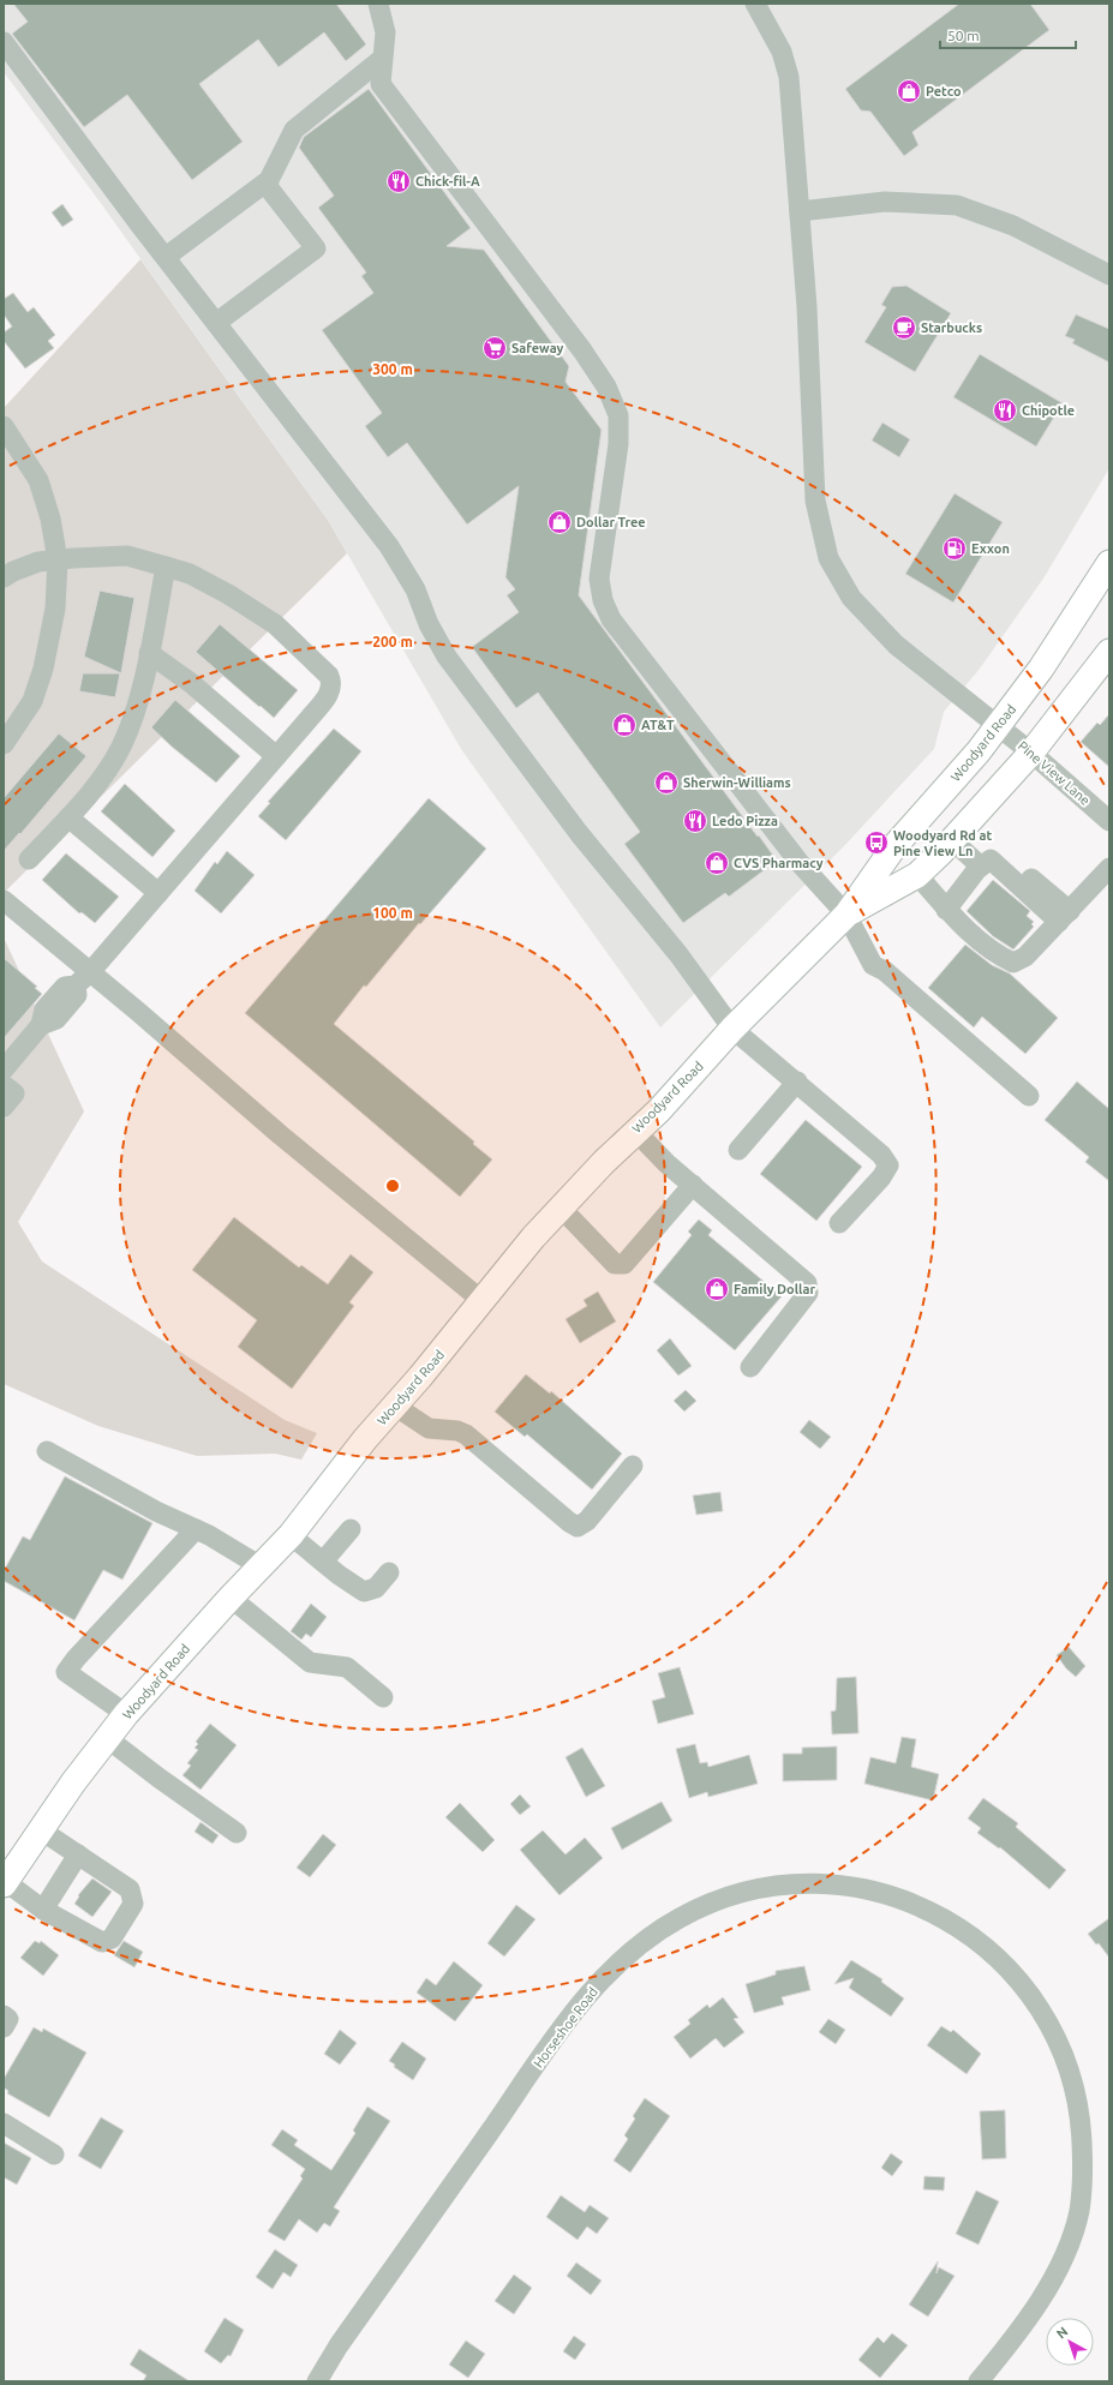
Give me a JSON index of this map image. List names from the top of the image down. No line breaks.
{"streets":{"main road":["Woodyard Road"],"street":["Pine View Lane","Horseshoe Road"]},"crossings":[["Woodyard Road","Pine View Lane"]],"places":{"shop":["Petco","Dollar Tree","AT&T","Sherwin-Williams","CVS Pharmacy","Family Dollar"],"restaurant":["Chick-fil-A","Chipotle","Ledo Pizza"],"cafe":["Starbucks"],"supermarket":["Safeway"],"fuel station":["Exxon"],"bus stop":["Woodyard Rd at Pine View Ln"]},"scale_bar":"50 m","north":"top left","rings":["300 m","200 m","100 m"]}
